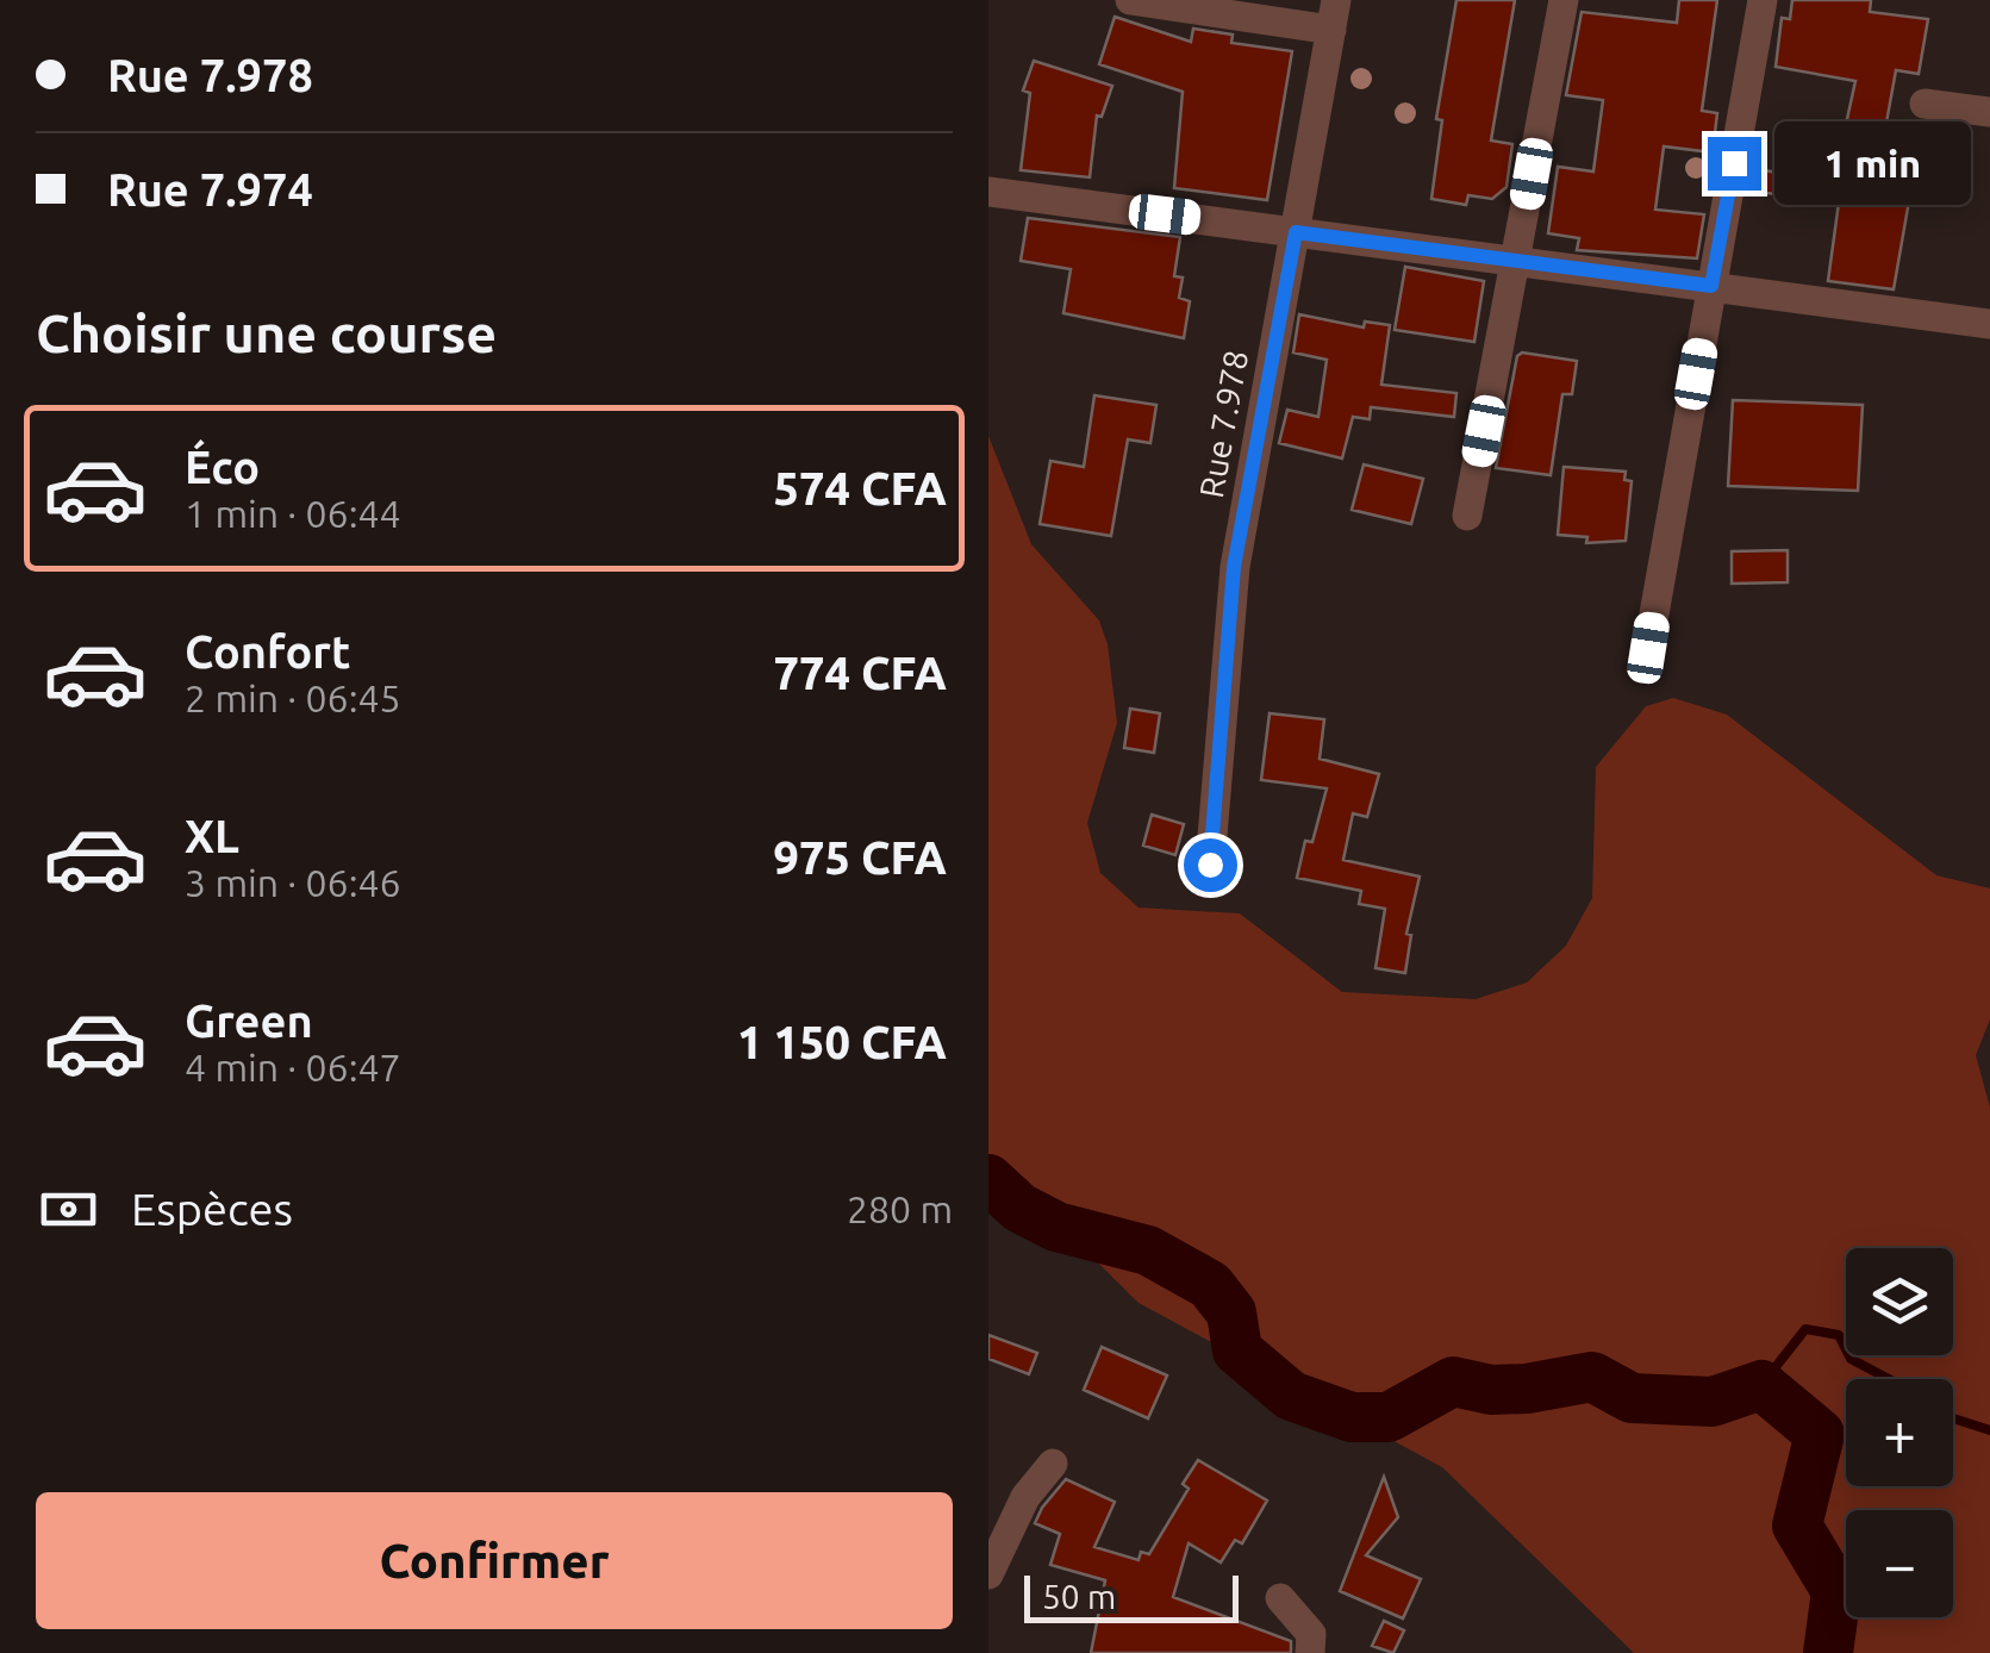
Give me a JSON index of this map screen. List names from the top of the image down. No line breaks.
{"streets":{"street":["Rue 7.978"]},"scale_bar":"50 m","page":{"banner":["Rue 7.978","Rue 7.974"],"bubble":"1 min","heading":"Choisir une course","list":[{"name":"Éco","note":"1 min · 06:44","value":"574 CFA"},{"name":"Confort","note":"2 min · 06:45","value":"774 CFA"},{"name":"XL","note":"3 min · 06:46","value":"975 CFA"},{"name":"Green","note":"4 min · 06:47","value":"1 150 CFA"}],"pay":["Espèces","280 m"],"map_buttons":["+","−"],"buttons":"Confirmer","scale":"50 m"}}
